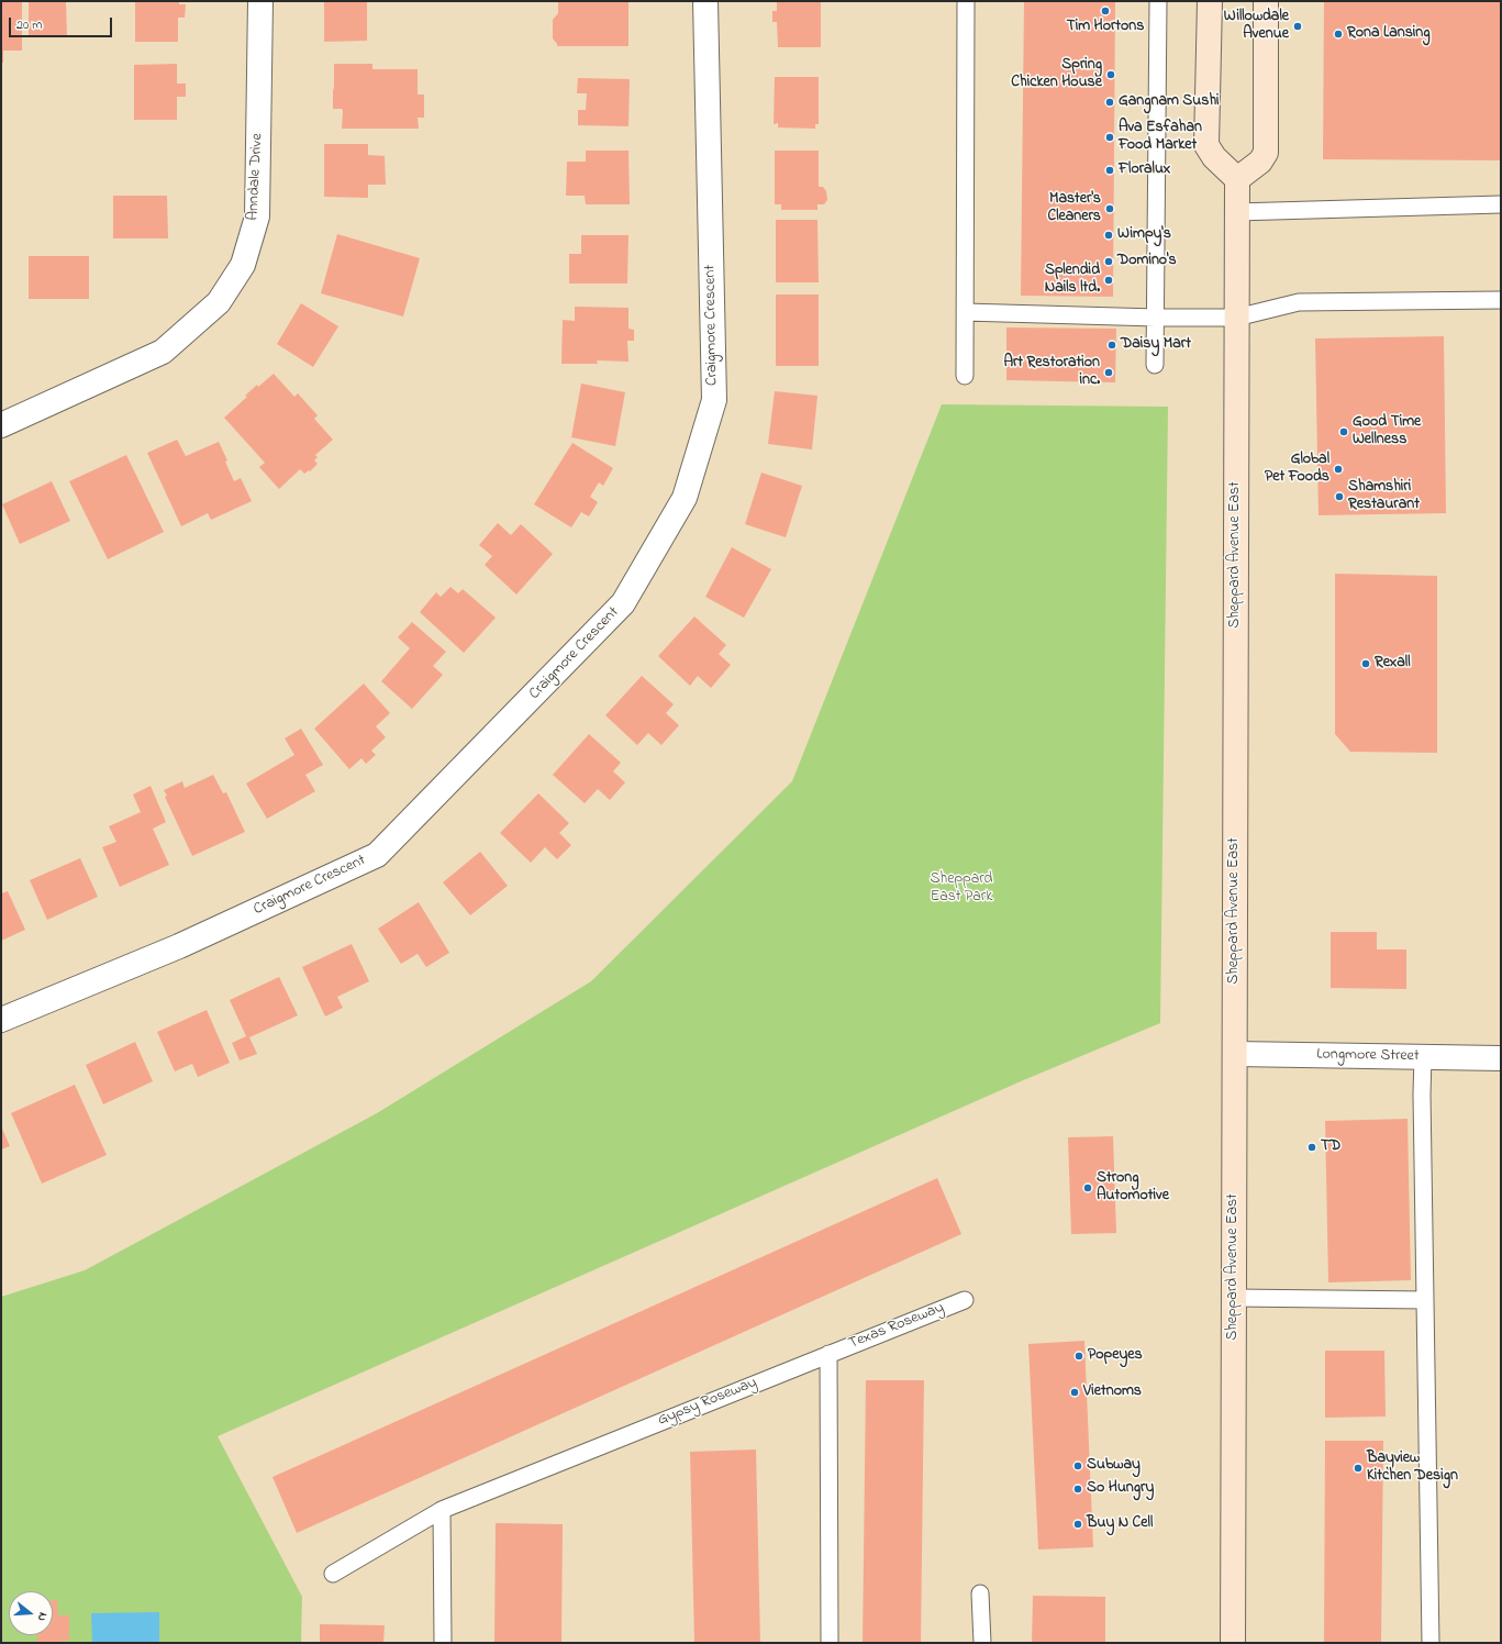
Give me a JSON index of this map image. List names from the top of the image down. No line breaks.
{"streets":{"main road":["Sheppard Avenue East"],"street":["Anndale Drive","Craigmore Crescent","Longmore Street"],"lane":["Texas Roseway","Gypsy Roseway"]},"crossings":[["Sheppard Avenue East","Longmore Street"],["Texas Roseway","Gypsy Roseway"]],"parks":["Sheppard East Park"],"places":["Tim Hortons","Willowdale Avenue","Rona Lansing","Spring Chicken House","Gangnam Sushi","Ava Esfahan Food Market","Floralux","Master's Cleaners","Wimpy's","Domino's","Splendid Nails ltd.","Daisy Mart","Art Restoration inc.","Good Time Wellness","Global Pet Foods","Shamshiri Restaurant","Rexall","TD","Strong Automotive","Popeyes","Vietnoms","Subway","Bayview Kitchen Design","So Hungry","Buy N Cell"],"scale_bar":"20 m","north":"right"}
